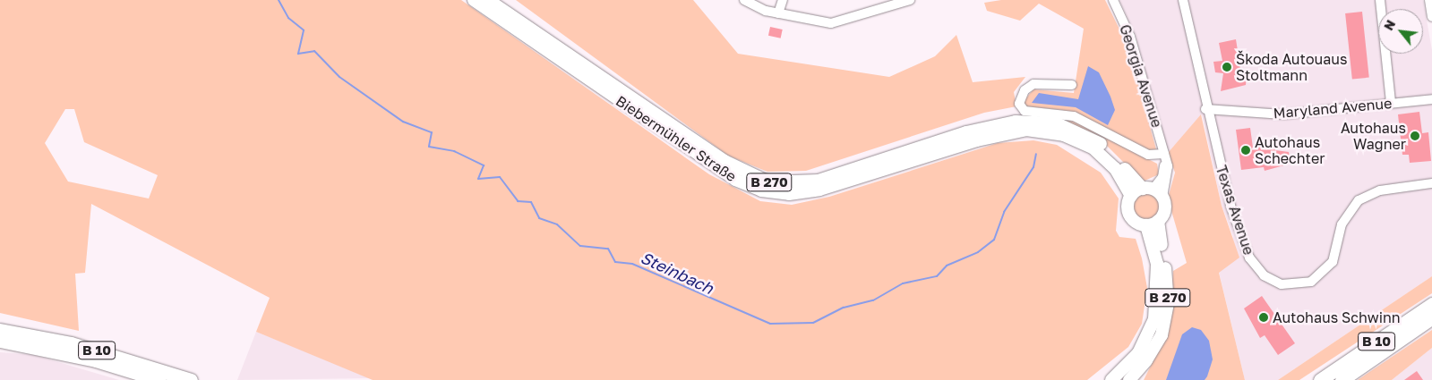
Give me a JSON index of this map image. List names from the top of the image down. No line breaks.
{"streets":{"highway":["B 10"],"main road":["Biebermühler Straße","B 270"],"street":["Georgia Avenue","Maryland Avenue","Texas Avenue"]},"crossings":[["Georgia Avenue","Biebermühler Straße"],["Georgia Avenue","B 270"],["Maryland Avenue","Texas Avenue"],["Biebermühler Straße","B 270"]],"water":["Steinbach"],"places":["Škoda Autouaus Stoltmann","Autohaus Wagner","Autohaus Schechter","Autohaus Schwinn"],"north":"top left"}
